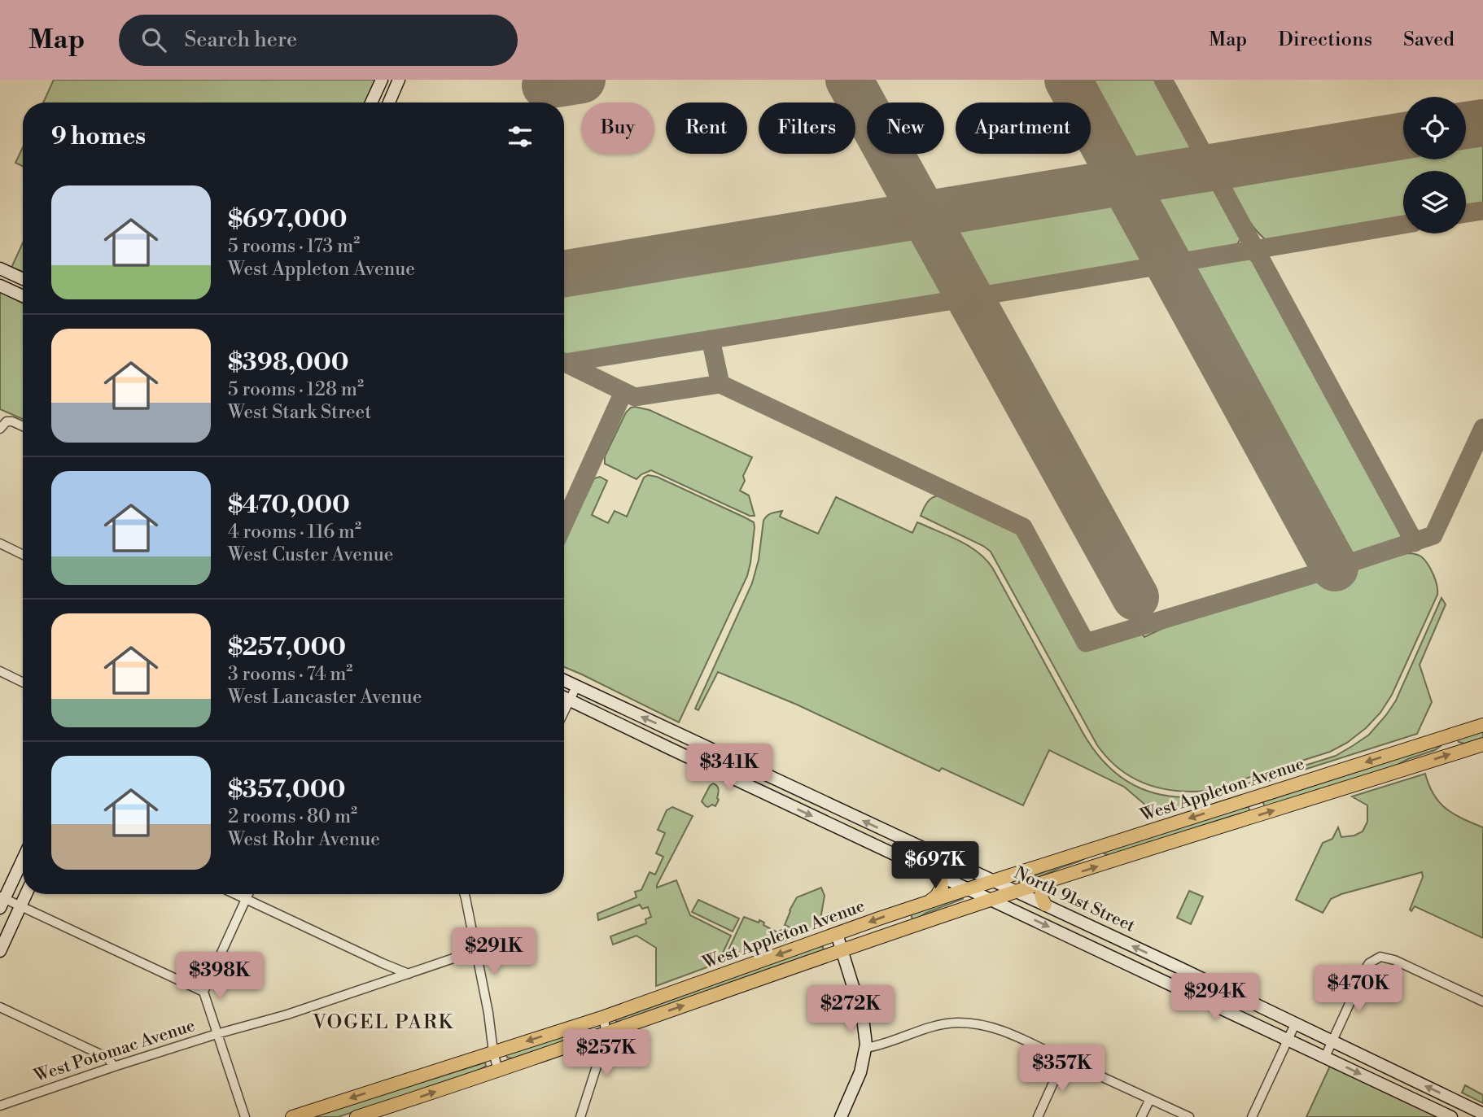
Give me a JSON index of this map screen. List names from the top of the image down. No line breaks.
{"streets":{"main road":["West Appleton Avenue","North 91st Street"],"street":["West Potomac Avenue"]},"crossings":[["West Appleton Avenue","North 91st Street"]],"districts":["VOGEL PARK"],"page":{"header":"Map","search":"Search here","nav":["Map","Directions","Saved"],"chip":["Buy","Rent","Filters","New","Apartment"],"heading":"9 homes","list":[{"name":"$697,000","note":"5 rooms · 173 m² · West Appleton Avenue"},{"name":"$398,000","note":"5 rooms · 128 m² · West Stark Street"},{"name":"$470,000","note":"4 rooms · 116 m² · West Custer Avenue"},{"name":"$257,000","note":"3 rooms · 74 m² · West Lancaster Avenue"},{"name":"$357,000","note":"2 rooms · 80 m² · West Rohr Avenue"}],"price":["$341K","$697K","$291K","$398K","$470K","$294K","$272K","$257K","$357K"]}}
